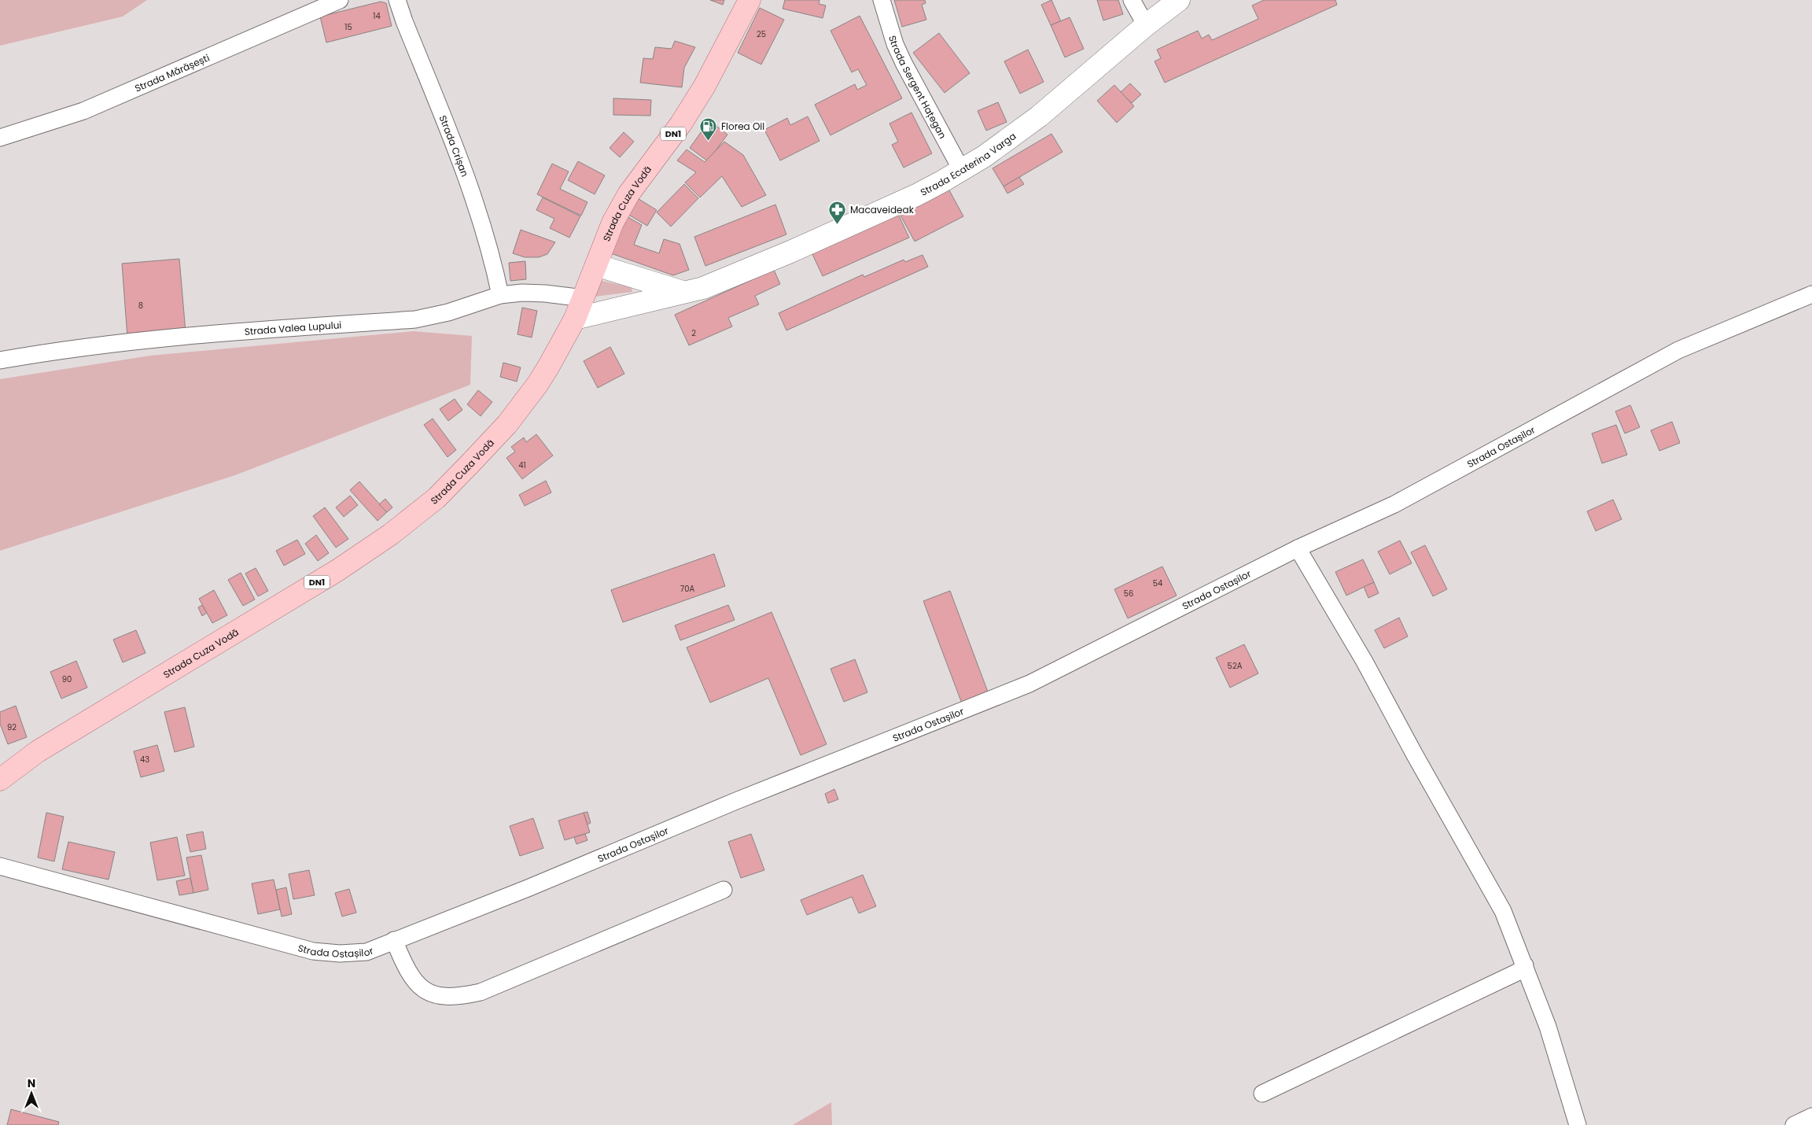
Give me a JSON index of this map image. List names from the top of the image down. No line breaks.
{"streets":{"main road":["DN1","Strada Ecaterina Varga","Strada Cuza Vodă"],"street":["Strada Mărășești","Strada Sergent Hațegan","Strada Crișan","Strada Valea Lupului","Strada Ostașilor"]},"crossings":[["Strada Sergent Hațegan","Strada Ecaterina Varga"],["Strada Crișan","Strada Valea Lupului"],["Strada Ecaterina Varga","Strada Cuza Vodă"],["Strada Cuza Vodă","Strada Valea Lupului"]],"places":{"fuel station":["Florea Oil"],"pharmacy":["Macaveideak"]},"house_numbers":["14","15","25","8","2","41","54","70A","56","52A","90","92","43"],"north":"top"}
